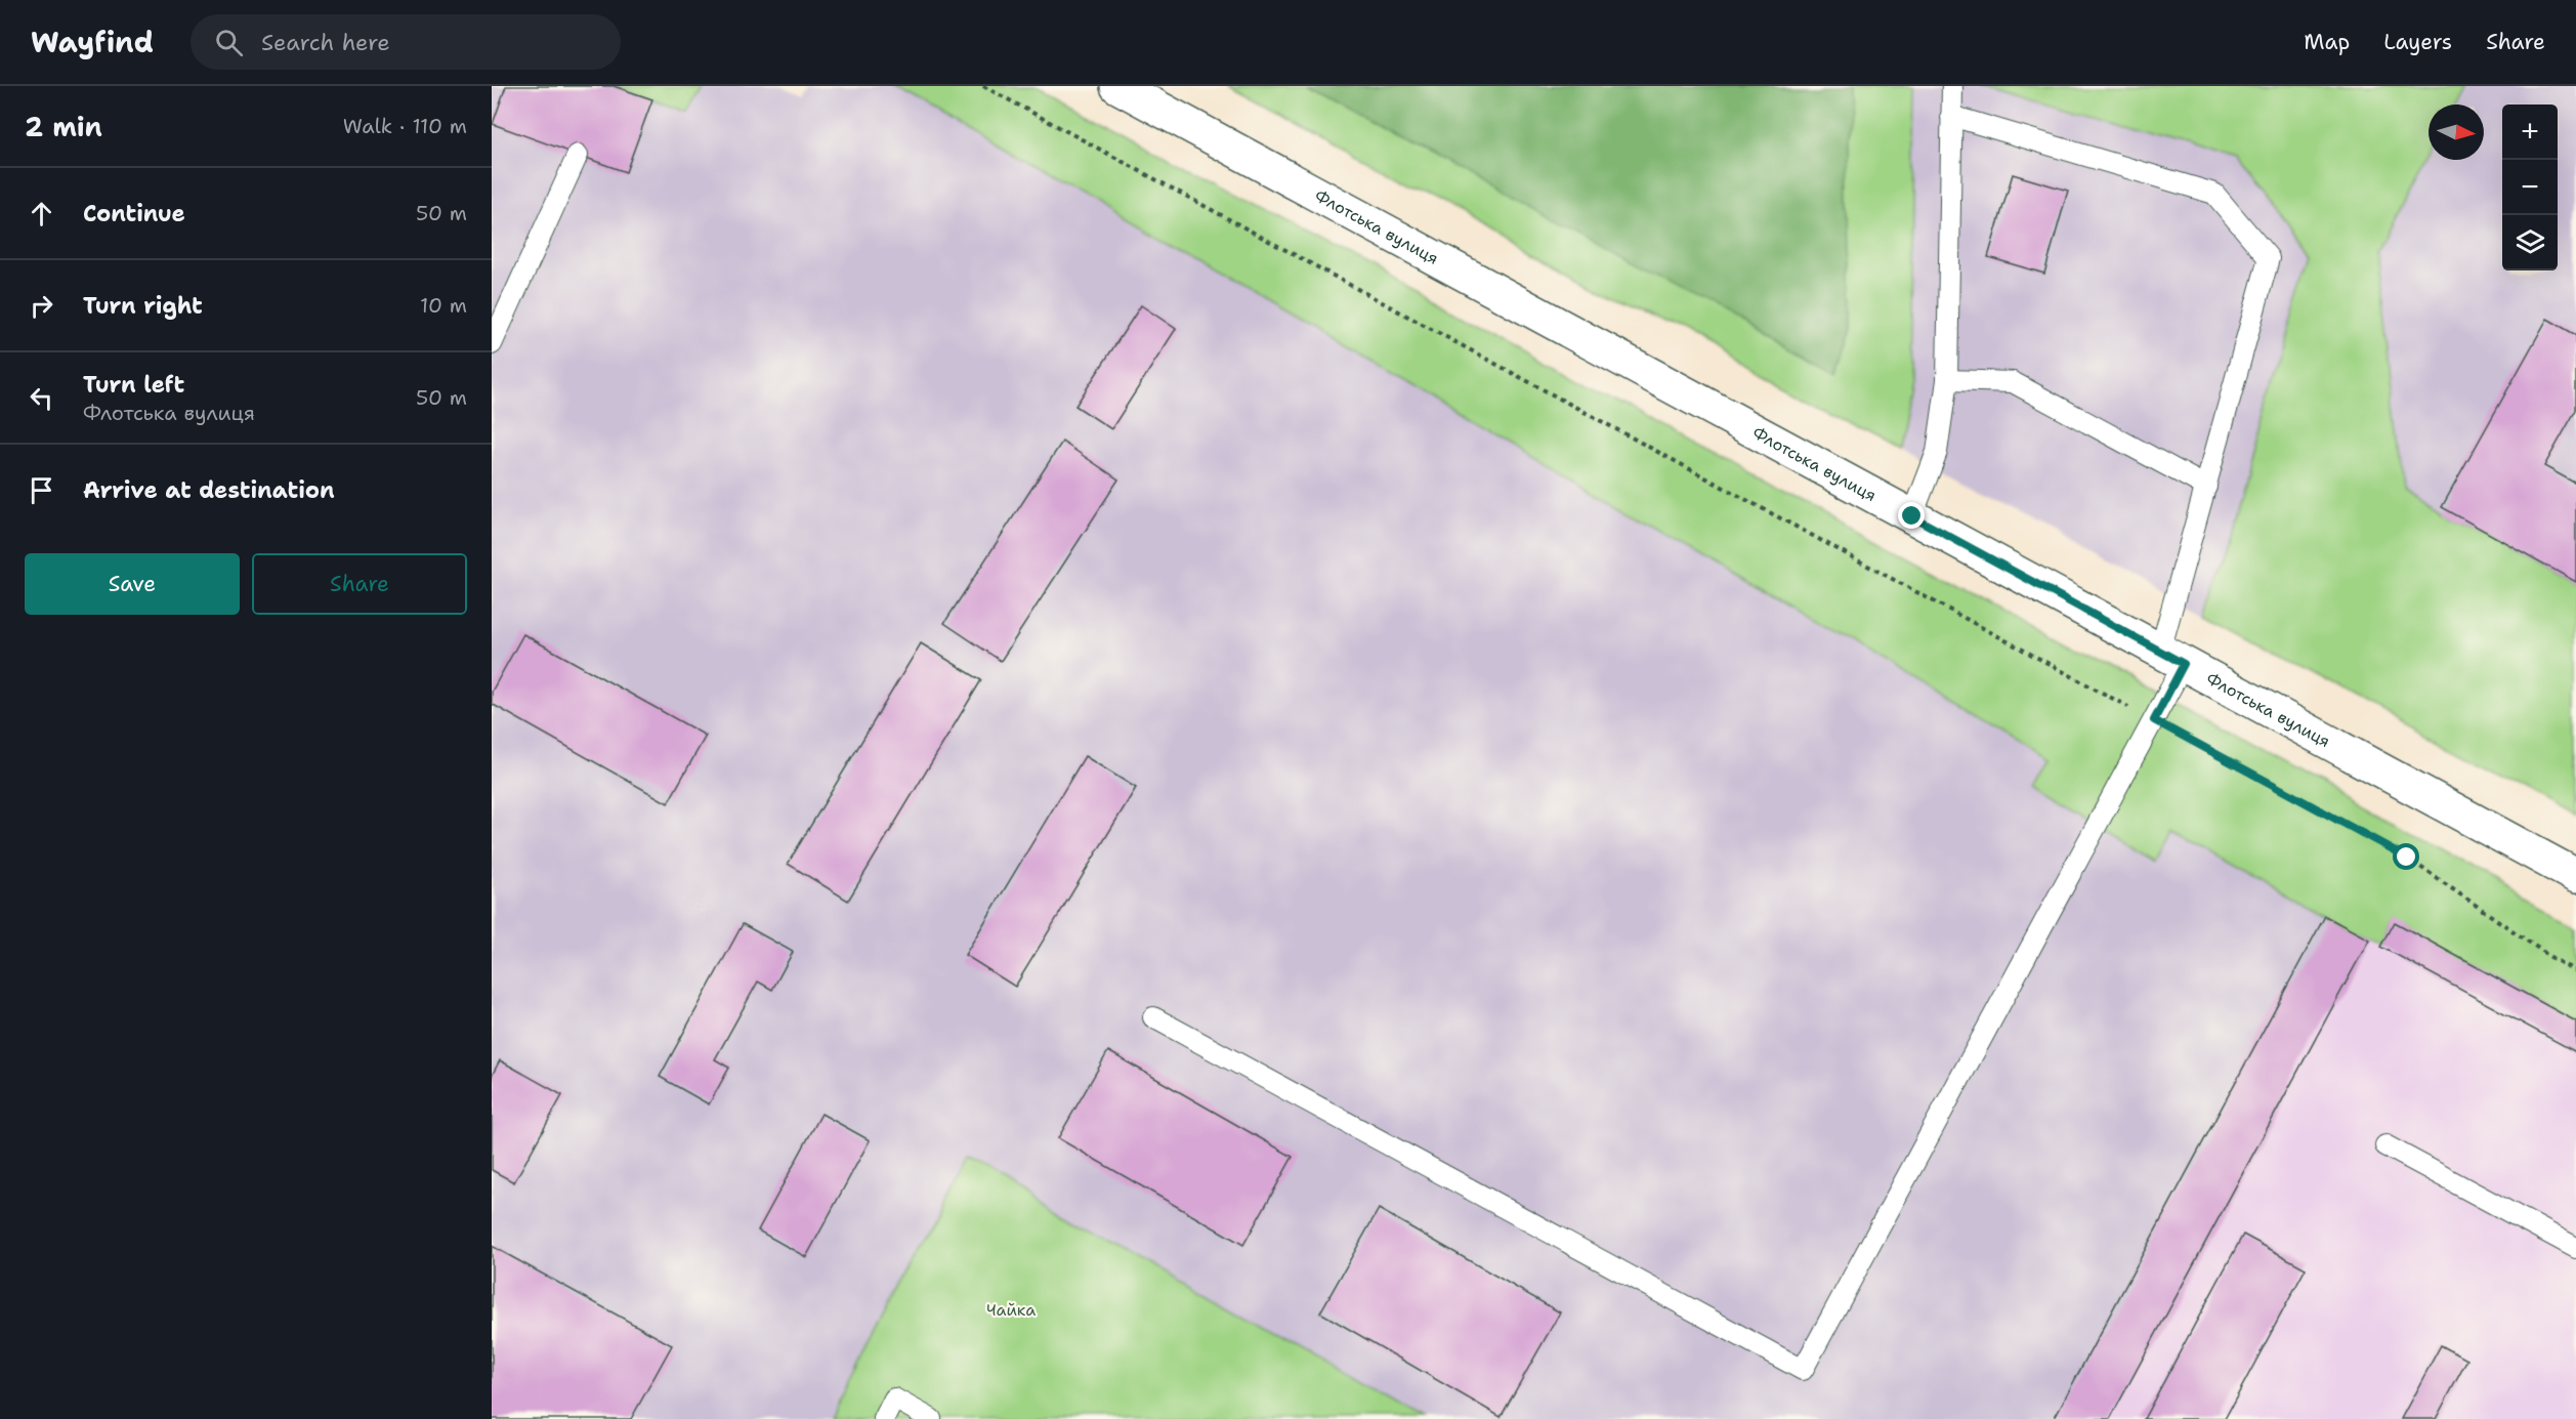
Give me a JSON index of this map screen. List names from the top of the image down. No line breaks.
{"streets":{"street":["Флотська вулиця"]},"parks":["Чайка"],"north":"right","page":{"header":"Wayfind","search":"Search here","nav":["Map","Layers","Share"],"heading":["2 min","Walk · 110 m"],"map_buttons":["+","−"],"list":[["Continue","50 m"],["Turn right","10 m"],["Turn left","Флотська вулиця","50 m"],"Arrive at destination"],"buttons":["Save","Share"]}}
